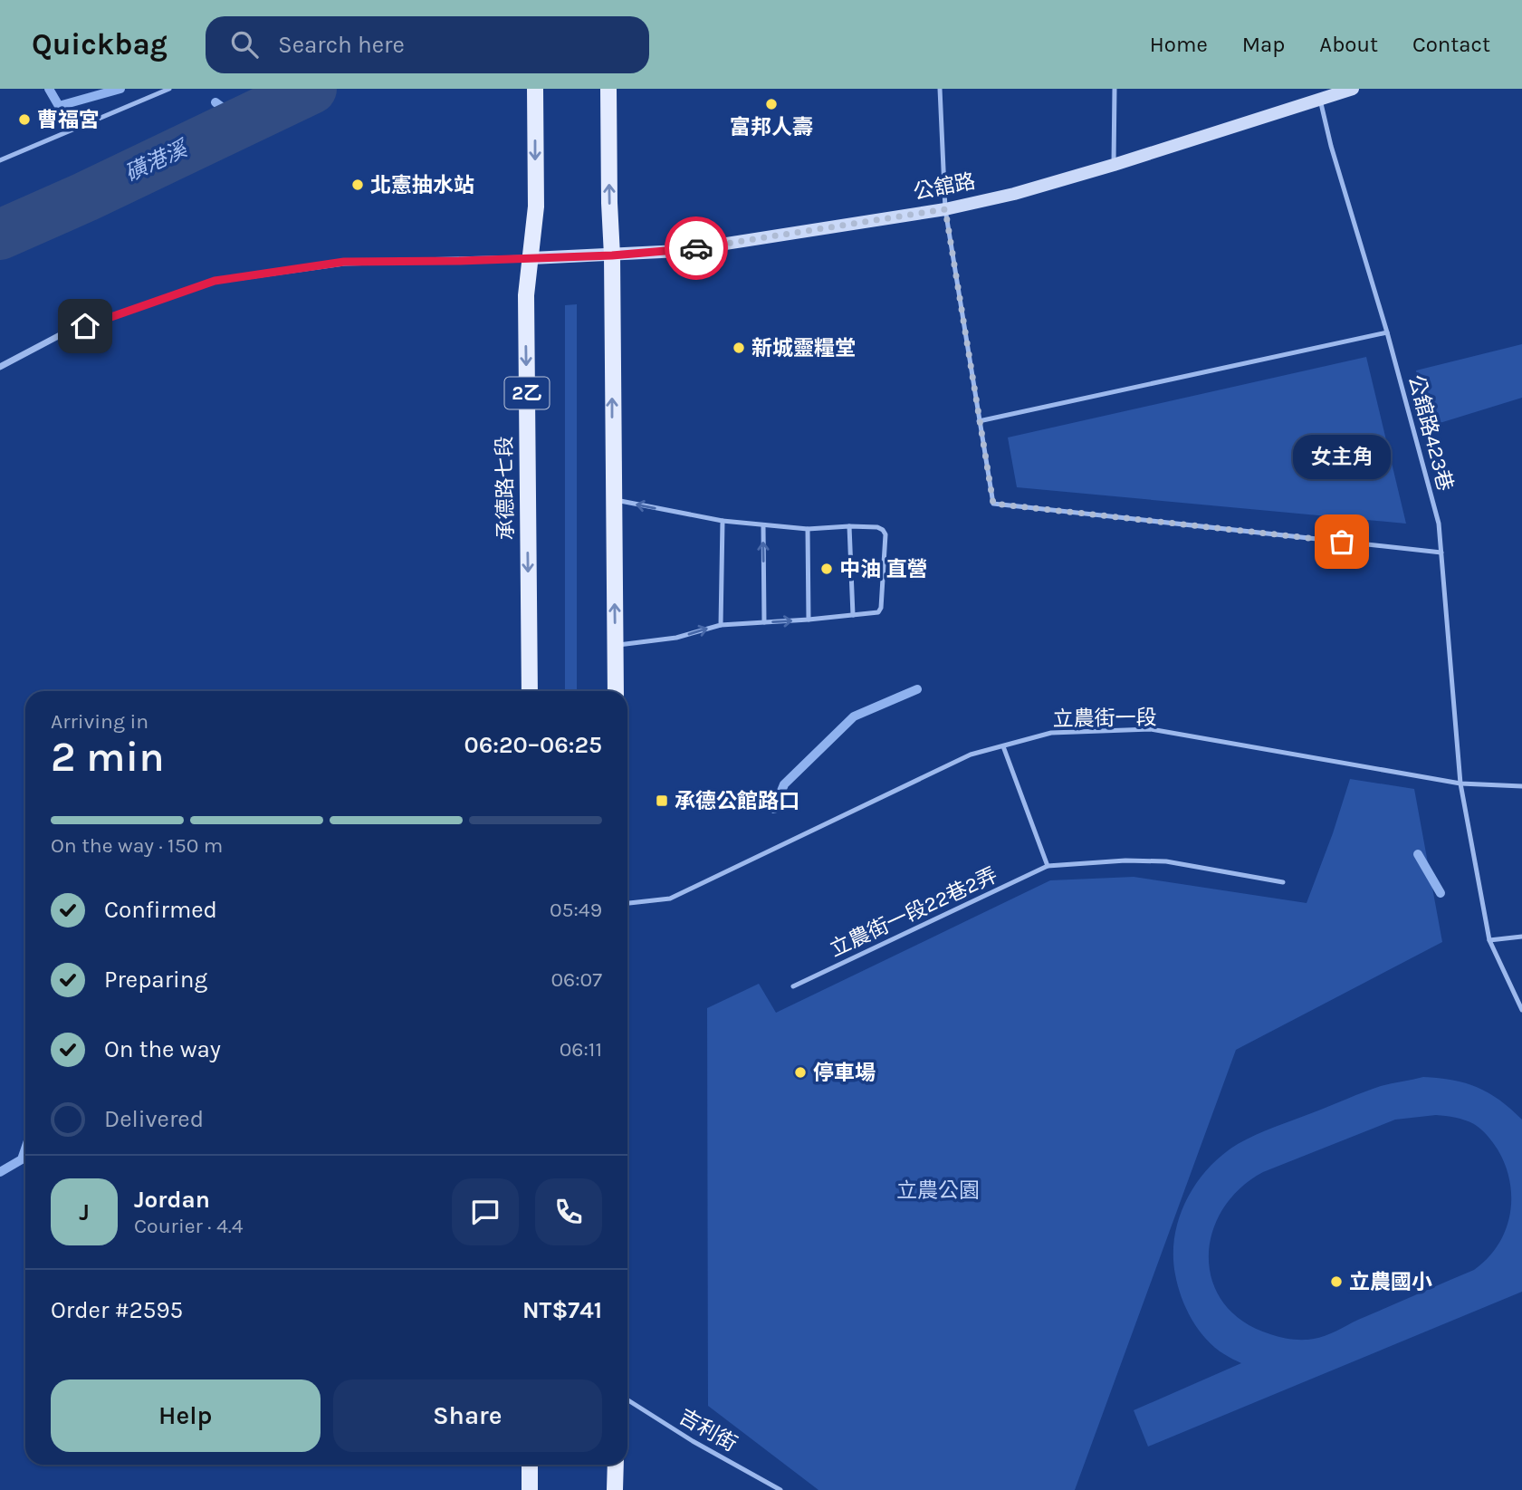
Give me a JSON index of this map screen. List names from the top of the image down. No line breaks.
{"streets":{"main road":["2乙","承德路七段"],"street":["公舘路"],"lane":["公舘路423巷","立農街一段","立農街一段22巷2弄","吉利街"]},"crossings":[["公舘路","公舘路423巷"],["公舘路","承德路七段"],["公舘路423巷","立農街一段"]],"water":["磺港溪"],"parks":["立農公園"],"places":{"other":["富邦人壽","曹福宮","北憲抽水站","新城靈糧堂","女主角","中油 直營","停車場","立農國小"],"transit":["承德公館路口"]},"page":{"header":"Quickbag","search":"Search here","nav":["Home","Map","About","Contact"],"bubble":"女主角","heading":["2 min","Arriving in","06:20–06:25"],"panel":["Jordan","Courier · 4.4","Order #2595","NT$741"],"bar":"On the way · 150 m","list":[["Confirmed","05:49"],["Preparing","06:07"],["On the way","06:11"],"Delivered"],"round":"J","buttons":["Help","Share"]}}
